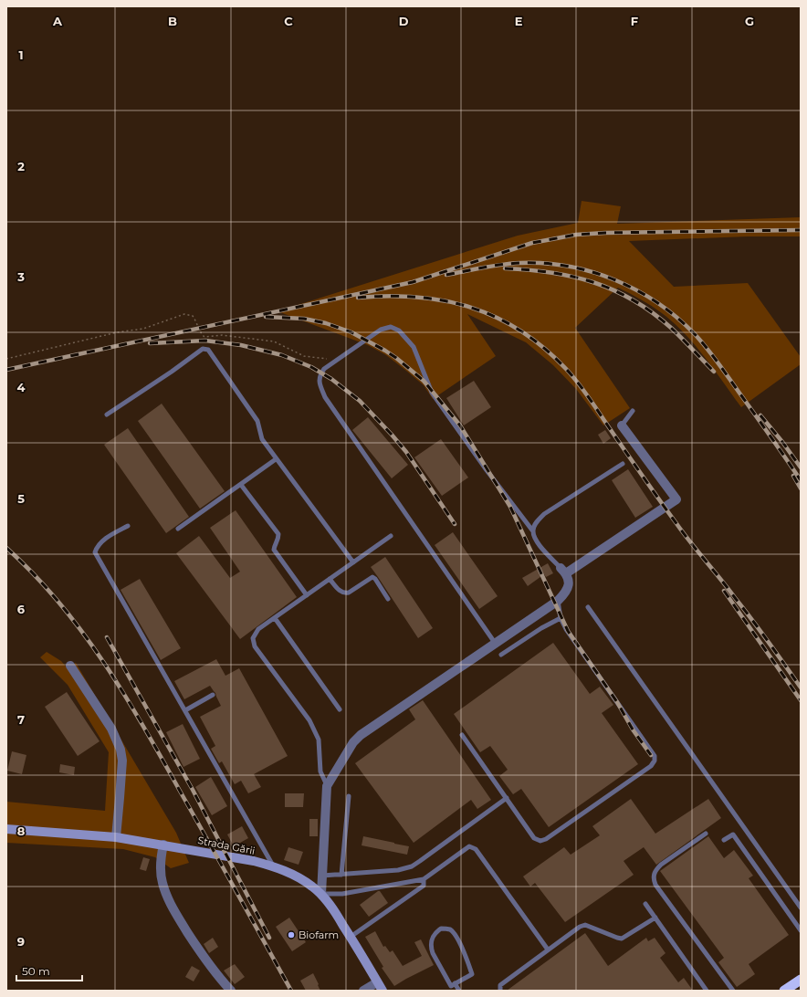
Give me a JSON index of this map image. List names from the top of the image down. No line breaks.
{"streets":{"main road":["Strada Gării"]},"places":["Biofarm"],"scale_bar":"50 m","grid":{"columns":["A","B","C","D","E","F","G"],"rows":["1","2","3","4","5","6","7","8","9"]}}
